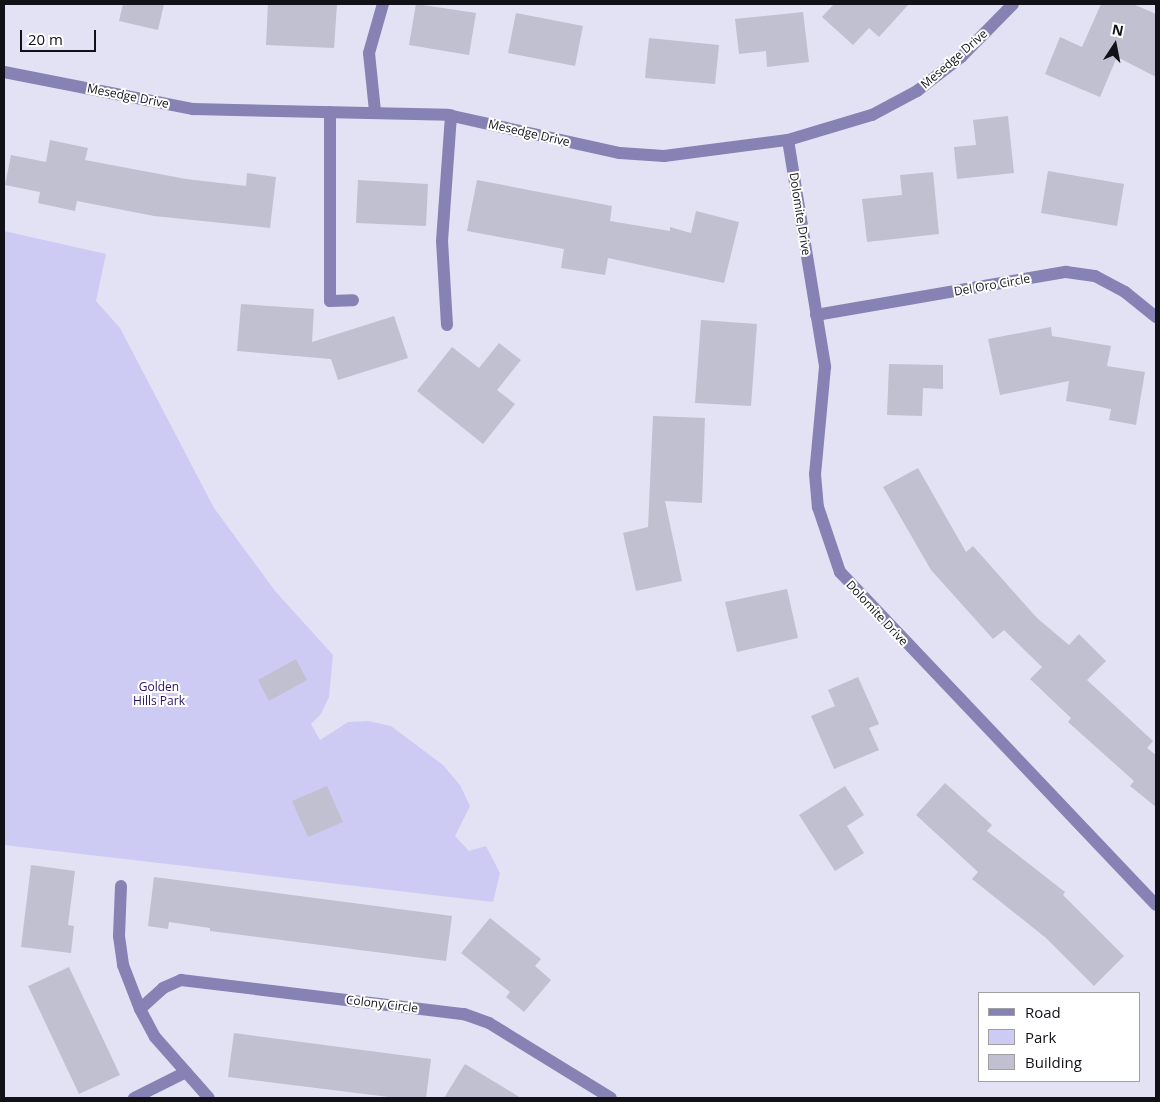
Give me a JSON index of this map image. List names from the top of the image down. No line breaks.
{"streets":{"street":["Mesedge Drive","Dolomite Drive","Del Oro Circle","Colony Circle"]},"crossings":[["Mesedge Drive","Dolomite Drive"],["Dolomite Drive","Del Oro Circle"]],"parks":["Golden Hills Park"],"legend":["Road","Park","Building"],"scale_bar":"20 m","north":"top"}
